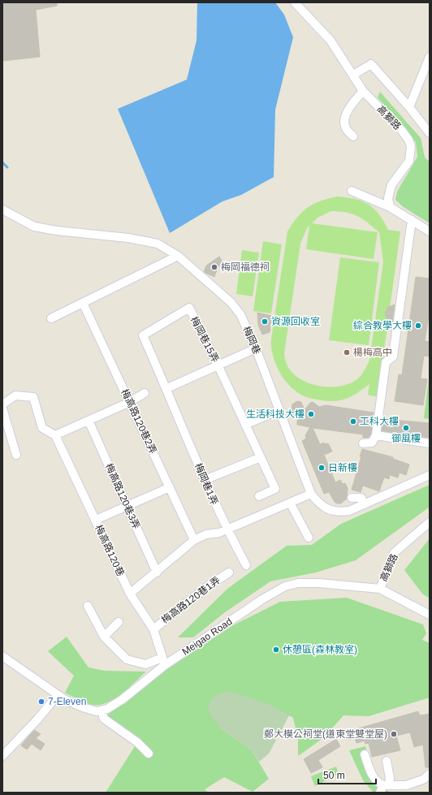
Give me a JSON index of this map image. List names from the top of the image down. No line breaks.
{"streets":{"street":["高獅路","梅岡巷15弄","梅岡巷","梅高路120巷2弄","梅岡巷1弄","梅高路120巷3弄","梅高路120巷","梅高路120巷1弄","Meigao Road"]},"crossings":[["高獅路","Meigao Road"],["梅岡巷15弄","梅岡巷"],["梅岡巷15弄","梅岡巷1弄"],["梅高路120巷","梅高路120巷1弄"],["梅高路120巷","Meigao Road"]],"places":["梅岡福德祠","資源回收室","綜合教學大樓","楊梅高中","生活科技大樓","工科大樓","御風樓","日新樓","休憩區(森林教室)","7-Eleven","鄭大模公祠堂(道東堂雙堂屋)"],"scale_bar":"50 m"}
